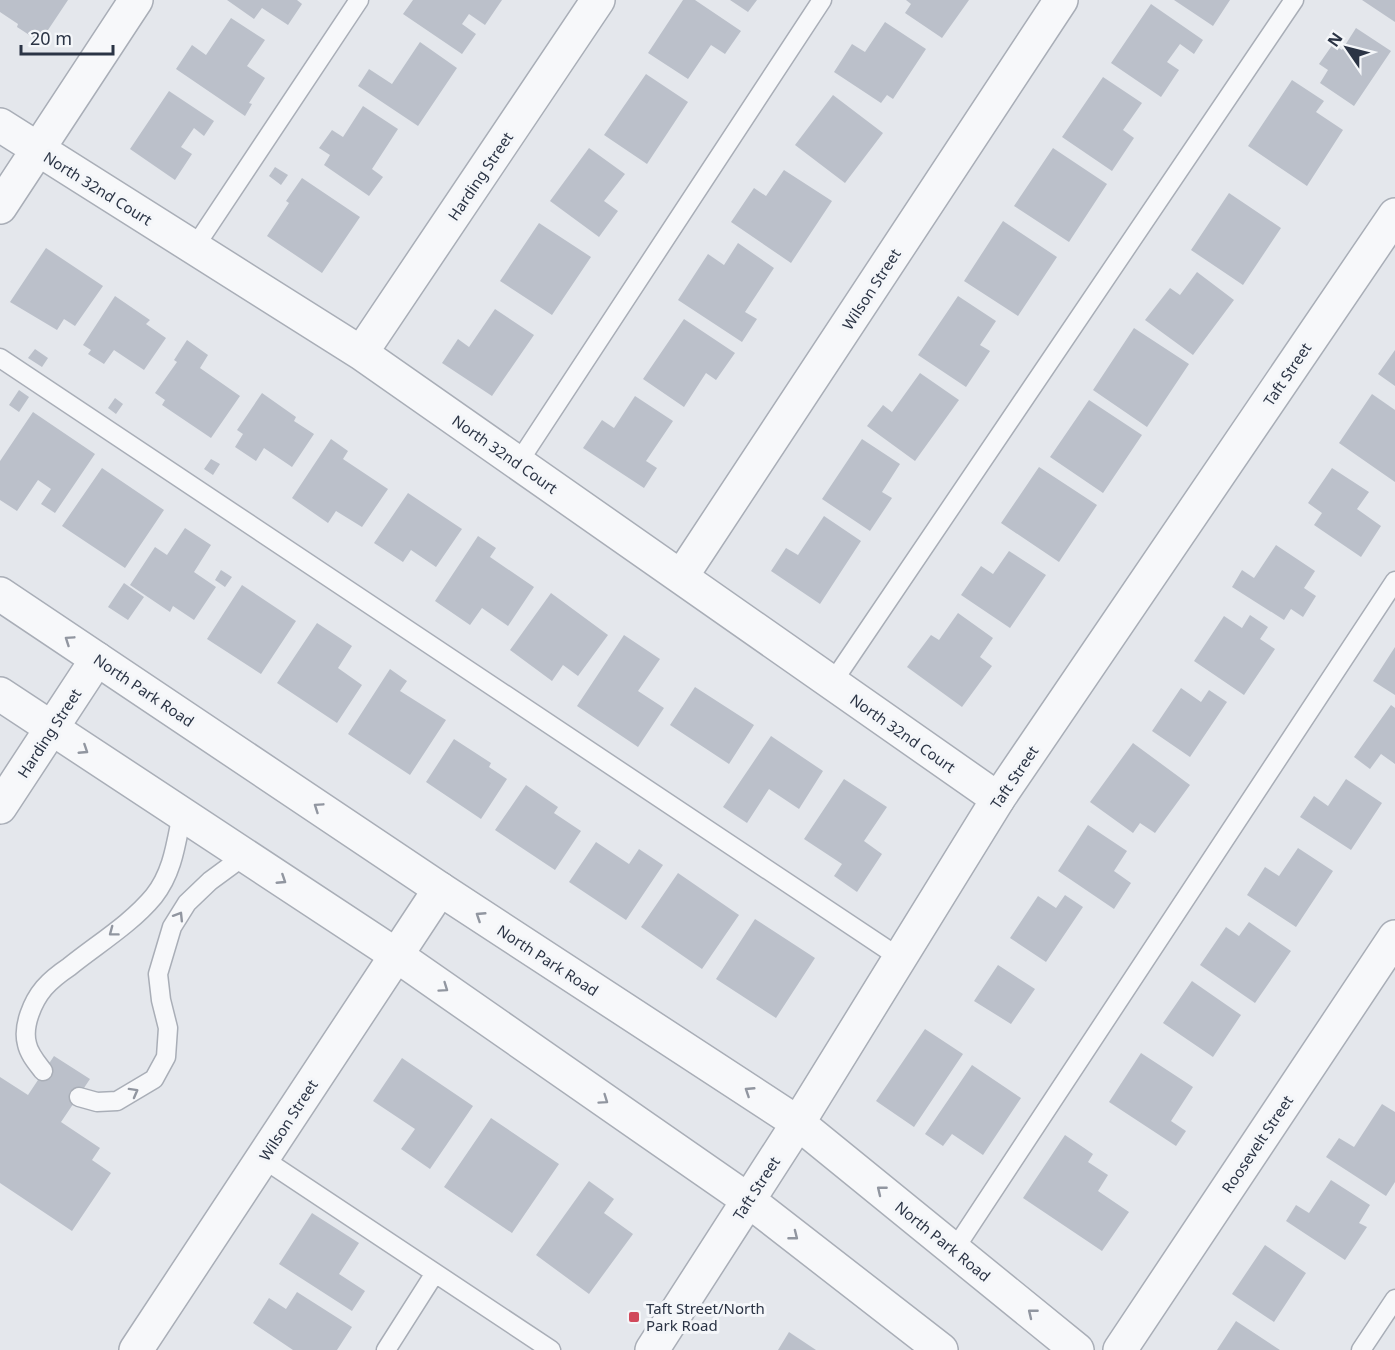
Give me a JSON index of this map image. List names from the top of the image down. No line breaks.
{"streets":{"street":["Harding Street","North 32nd Court","Wilson Street","Taft Street","North Park Road","Roosevelt Street"]},"crossings":[["Harding Street","North 32nd Court"],["Harding Street","North Park Road"],["North 32nd Court","Wilson Street"],["North 32nd Court","Taft Street"],["Wilson Street","North Park Road"],["Taft Street","North Park Road"]],"places":{"transit":["Taft Street/North Park Road"]},"scale_bar":"20 m","north":"top left"}
